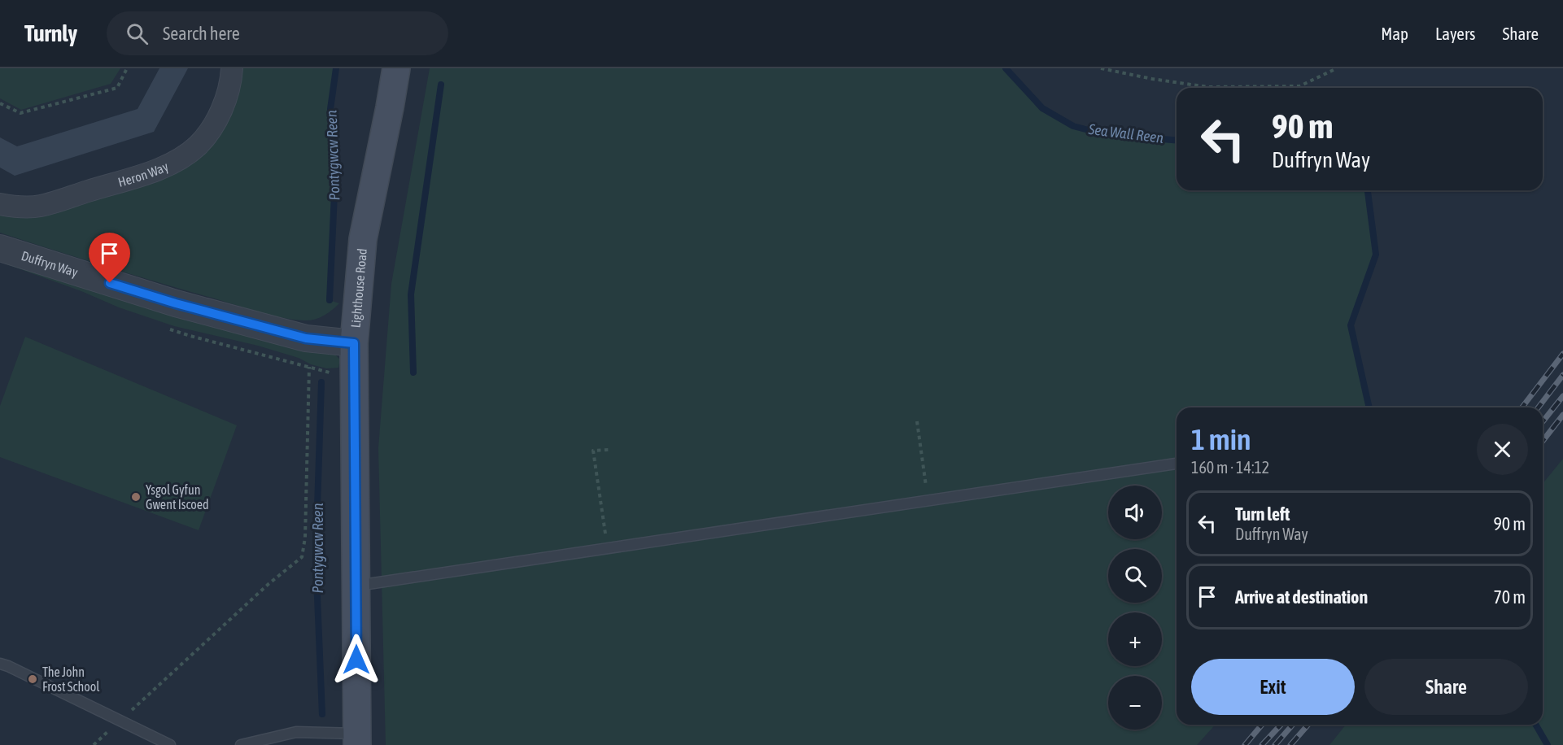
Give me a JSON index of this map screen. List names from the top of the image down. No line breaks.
{"streets":{"main road":["Lighthouse Road"],"street":["Heron Way","Duffryn Way"]},"crossings":[["Duffryn Way","Lighthouse Road"]],"water":["Sea Wall Reen","Pontygwcw Reen"],"places":["Ysgol Gyfun Gwent Iscoed","The John Frost School"],"page":{"header":"Turnly","search":"Search here","nav":["Map","Layers","Share"],"turn":["90 m","Duffryn Way"],"heading":["1 min","160 m · 14:12"],"map_buttons":["+","−"],"list":[{"name":"Turn left","note":"Duffryn Way","value":"90 m"},{"name":"Arrive at destination","value":"70 m"}],"buttons":["Exit","Share"]}}
